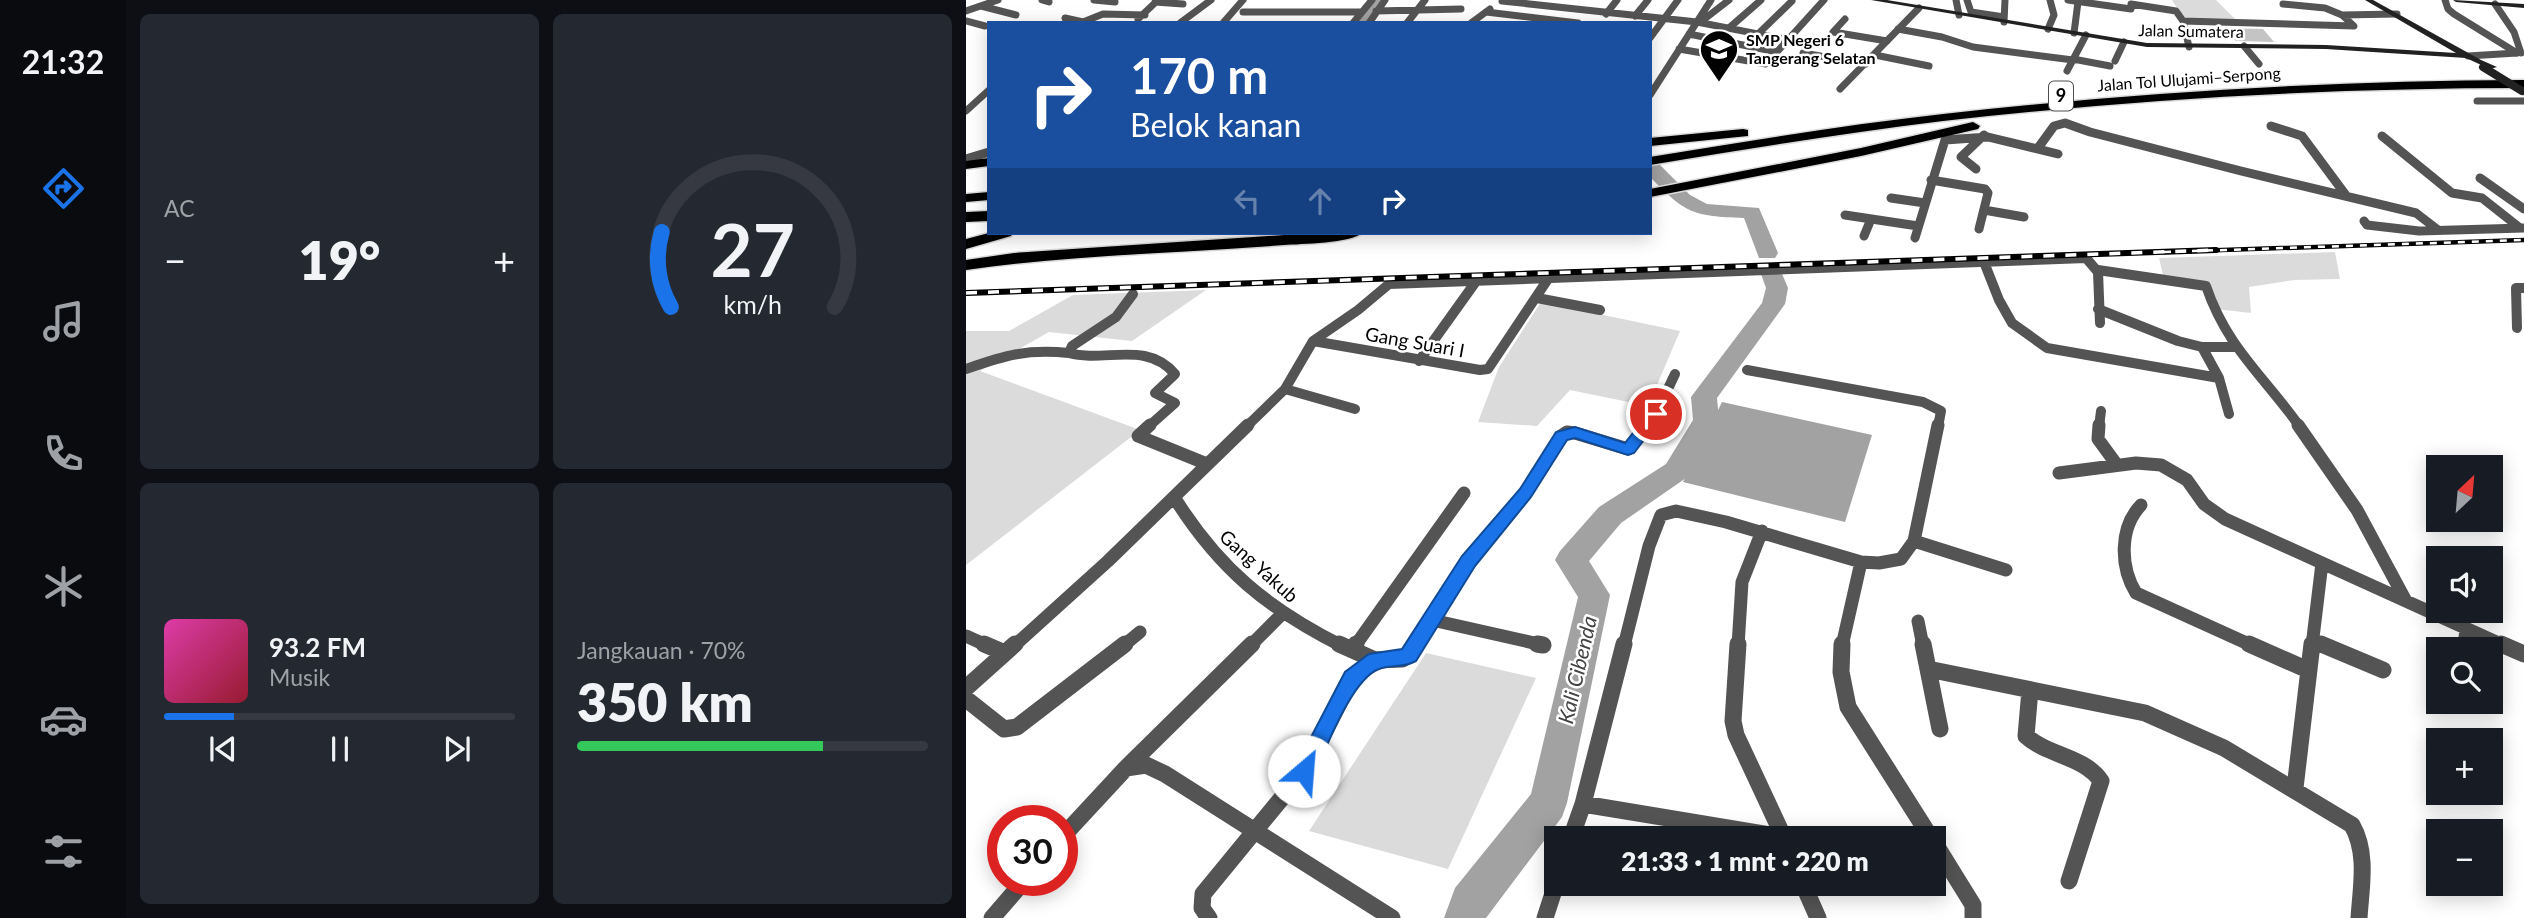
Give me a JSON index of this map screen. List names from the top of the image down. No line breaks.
{"streets":{"highway":["Jalan Tol Ulujami–Serpong","9"],"street":["Jalan Sumatera","Gang Suari I","Gang Yakub"]},"water":["Kali Cibenda"],"places":{"school or university":["SMP Negeri 6 Tangerang Selatan"]},"north":"top right","page":{"tabs":"21:32","tile":["AC",["Jangkauan · 70%","350 km"]],"turn":["170 m","Belok kanan"],"heat":["−","19°","+"],"map_buttons":["+","−"],"song":["93.2 FM","Musik"],"limit":"30","trip":"21:33 · 1 mnt · 220 m","gauge":["27","km/h"]}}
